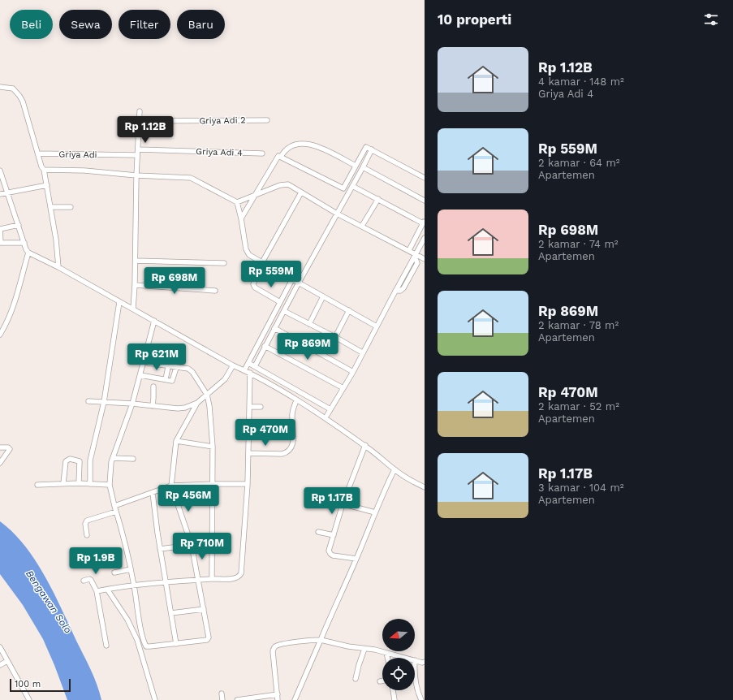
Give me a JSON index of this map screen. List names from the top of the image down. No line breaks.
{"streets":{"street":["Griya Adi 2","Griya Adi 4","Griya Adi"]},"water":["Bengawan Solo"],"scale_bar":"100 m","north":"left","page":{"heading":"10 properti","chip":["Beli","Sewa","Filter","Baru"],"list":[{"name":"Rp 1.12B","note":"4 kamar · 148 m² · Griya Adi 4"},{"name":"Rp 559M","note":"2 kamar · 64 m² · Apartemen"},{"name":"Rp 698M","note":"2 kamar · 74 m² · Apartemen"},{"name":"Rp 869M","note":"2 kamar · 78 m² · Apartemen"},{"name":"Rp 470M","note":"2 kamar · 52 m² · Apartemen"},{"name":"Rp 1.17B","note":"3 kamar · 104 m² · Apartemen"}],"price":["Rp 1.12B","Rp 559M","Rp 698M","Rp 869M","Rp 621M","Rp 470M","Rp 456M","Rp 1.17B","Rp 710M","Rp 1.9B"],"scale":"100 m"}}
